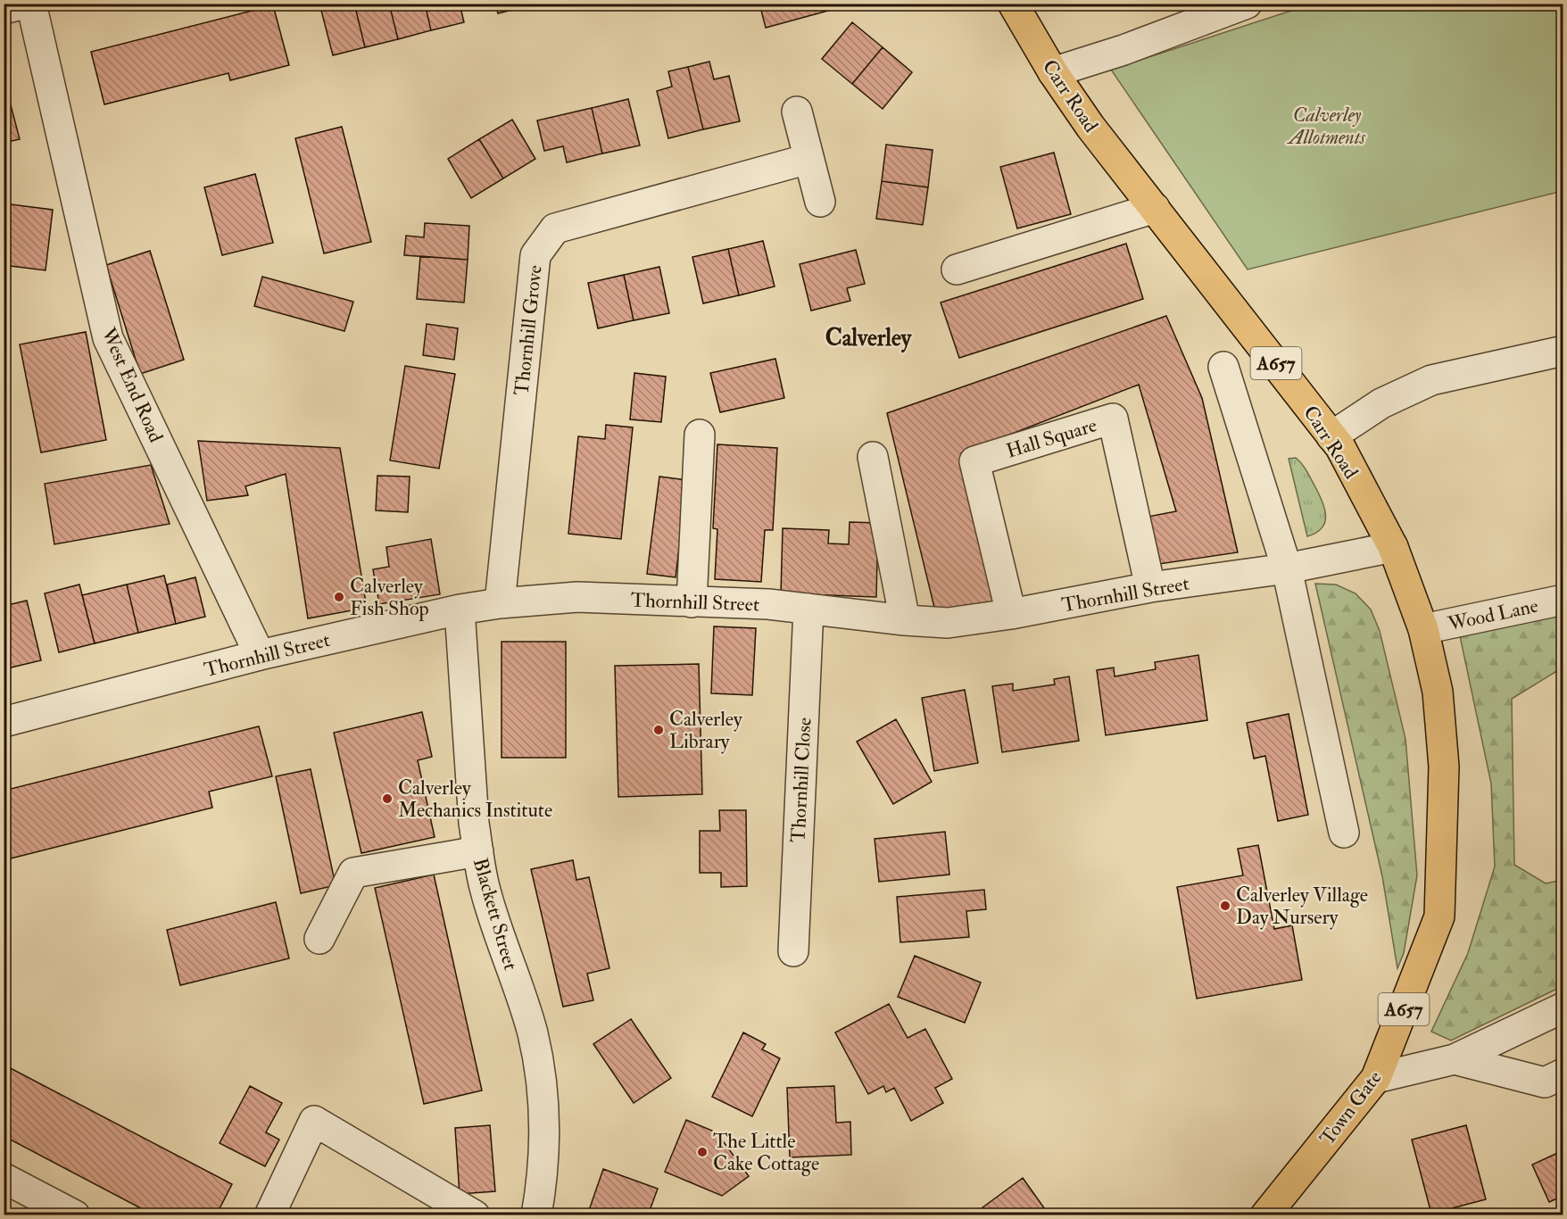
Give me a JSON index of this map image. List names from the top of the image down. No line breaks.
{"streets":{"main road":["Carr Road","A657","Town Gate"],"street":["Thornhill Grove","West End Road","Hall Square","Thornhill Street","Wood Lane","Thornhill Close","Blackett Street"]},"crossings":[["Carr Road","Thornhill Street"],["Carr Road","Wood Lane"],["Carr Road","Town Gate"],["Thornhill Grove","Thornhill Street"],["West End Road","Thornhill Street"],["Hall Square","Thornhill Street"],["Thornhill Street","Thornhill Close"],["Thornhill Street","Blackett Street"]],"districts":["Calverley"],"parks":["Calverley Allotments"],"places":["Calverley Fish Shop","Calverley Library","Calverley Mechanics Institute","Calverley Village Day Nursery","The Little Cake Cottage"]}
